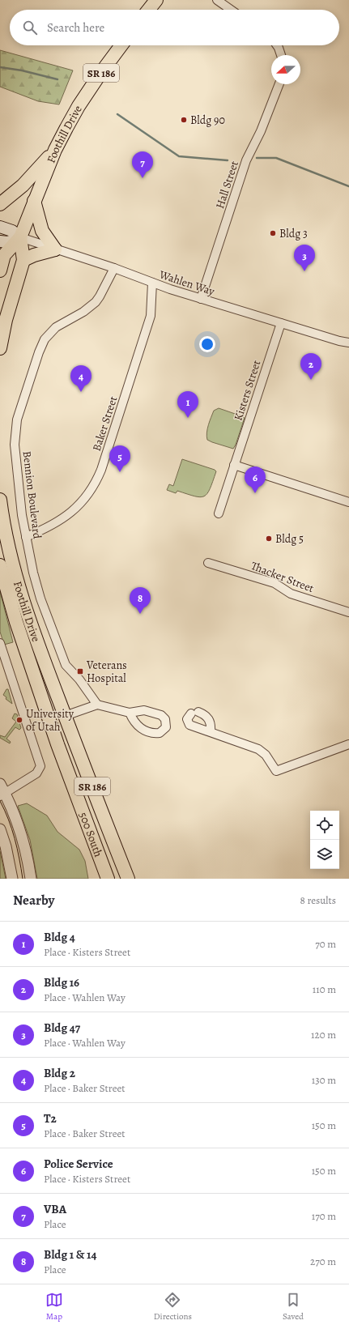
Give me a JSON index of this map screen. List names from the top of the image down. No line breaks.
{"streets":{"main road":["SR 186","Foothill Drive","500 South"],"street":["Hall Street","Wahlen Way","Kisters Street","Baker Street","Bennion Boulevard","Thacker Street"]},"crossings":[["Foothill Drive","Wahlen Way"],["Foothill Drive","500 South"],["Hall Street","Wahlen Way"],["Wahlen Way","Kisters Street"],["Wahlen Way","Baker Street"],["Wahlen Way","Bennion Boulevard"],["Baker Street","Bennion Boulevard"]],"places":{"other":["Bldg 90","Bldg 3","Bldg 5","University of Utah"],"transit":["Veterans Hospital"]},"north":"left","page":{"search":"Search here","pins":["7","3","2","4","1","5","6","8"],"heading":["Nearby","8 results"],"list":[{"mark":"1","name":"Bldg 4","note":"Place · Kisters Street","value":"70 m"},{"mark":"2","name":"Bldg 16","note":"Place · Wahlen Way","value":"110 m"},{"mark":"3","name":"Bldg 47","note":"Place · Wahlen Way","value":"120 m"},{"mark":"4","name":"Bldg 2","note":"Place · Baker Street","value":"130 m"},{"mark":"5","name":"T2","note":"Place · Baker Street","value":"150 m"},{"mark":"6","name":"Police Service","note":"Place · Kisters Street","value":"150 m"},{"mark":"7","name":"VBA","note":"Place","value":"170 m"},{"mark":"8","name":"Bldg 1 & 14","note":"Place","value":"270 m"}],"nav":["Map","Directions","Saved"]}}
